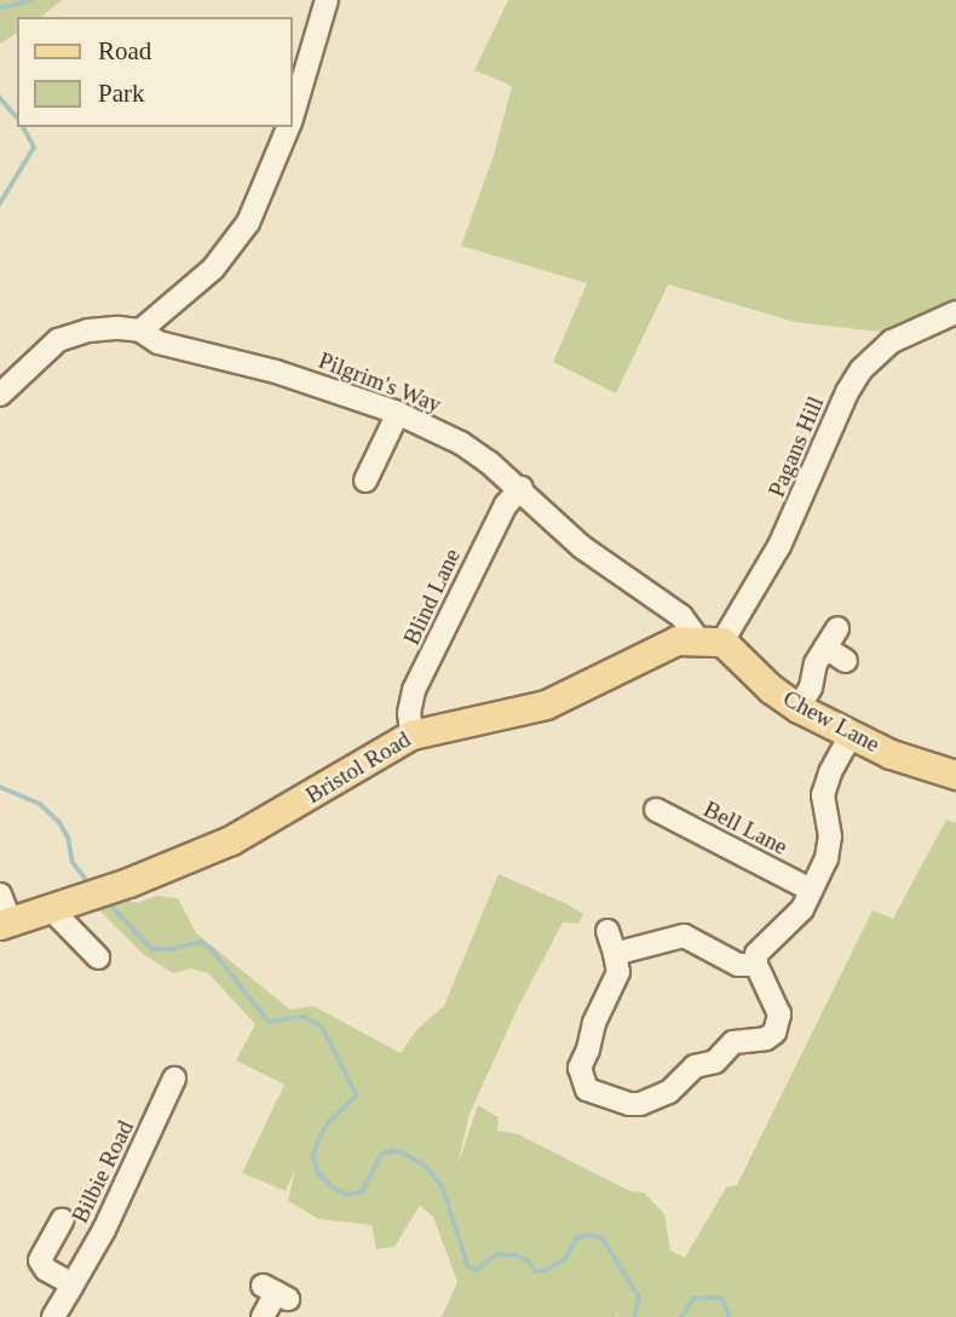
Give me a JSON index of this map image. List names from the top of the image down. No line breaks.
{"streets":{"main road":["Chew Lane","Bristol Road"],"street":["Pilgrim's Way","Pagans Hill","Blind Lane","Bell Lane","Bilbie Road"]},"crossings":[["Pilgrim's Way","Pagans Hill"],["Pilgrim's Way","Blind Lane"],["Pilgrim's Way","Chew Lane"],["Pilgrim's Way","Bristol Road"],["Pagans Hill","Chew Lane"],["Pagans Hill","Bristol Road"],["Blind Lane","Bristol Road"],["Chew Lane","Bristol Road"]],"legend":["Road","Park"]}
